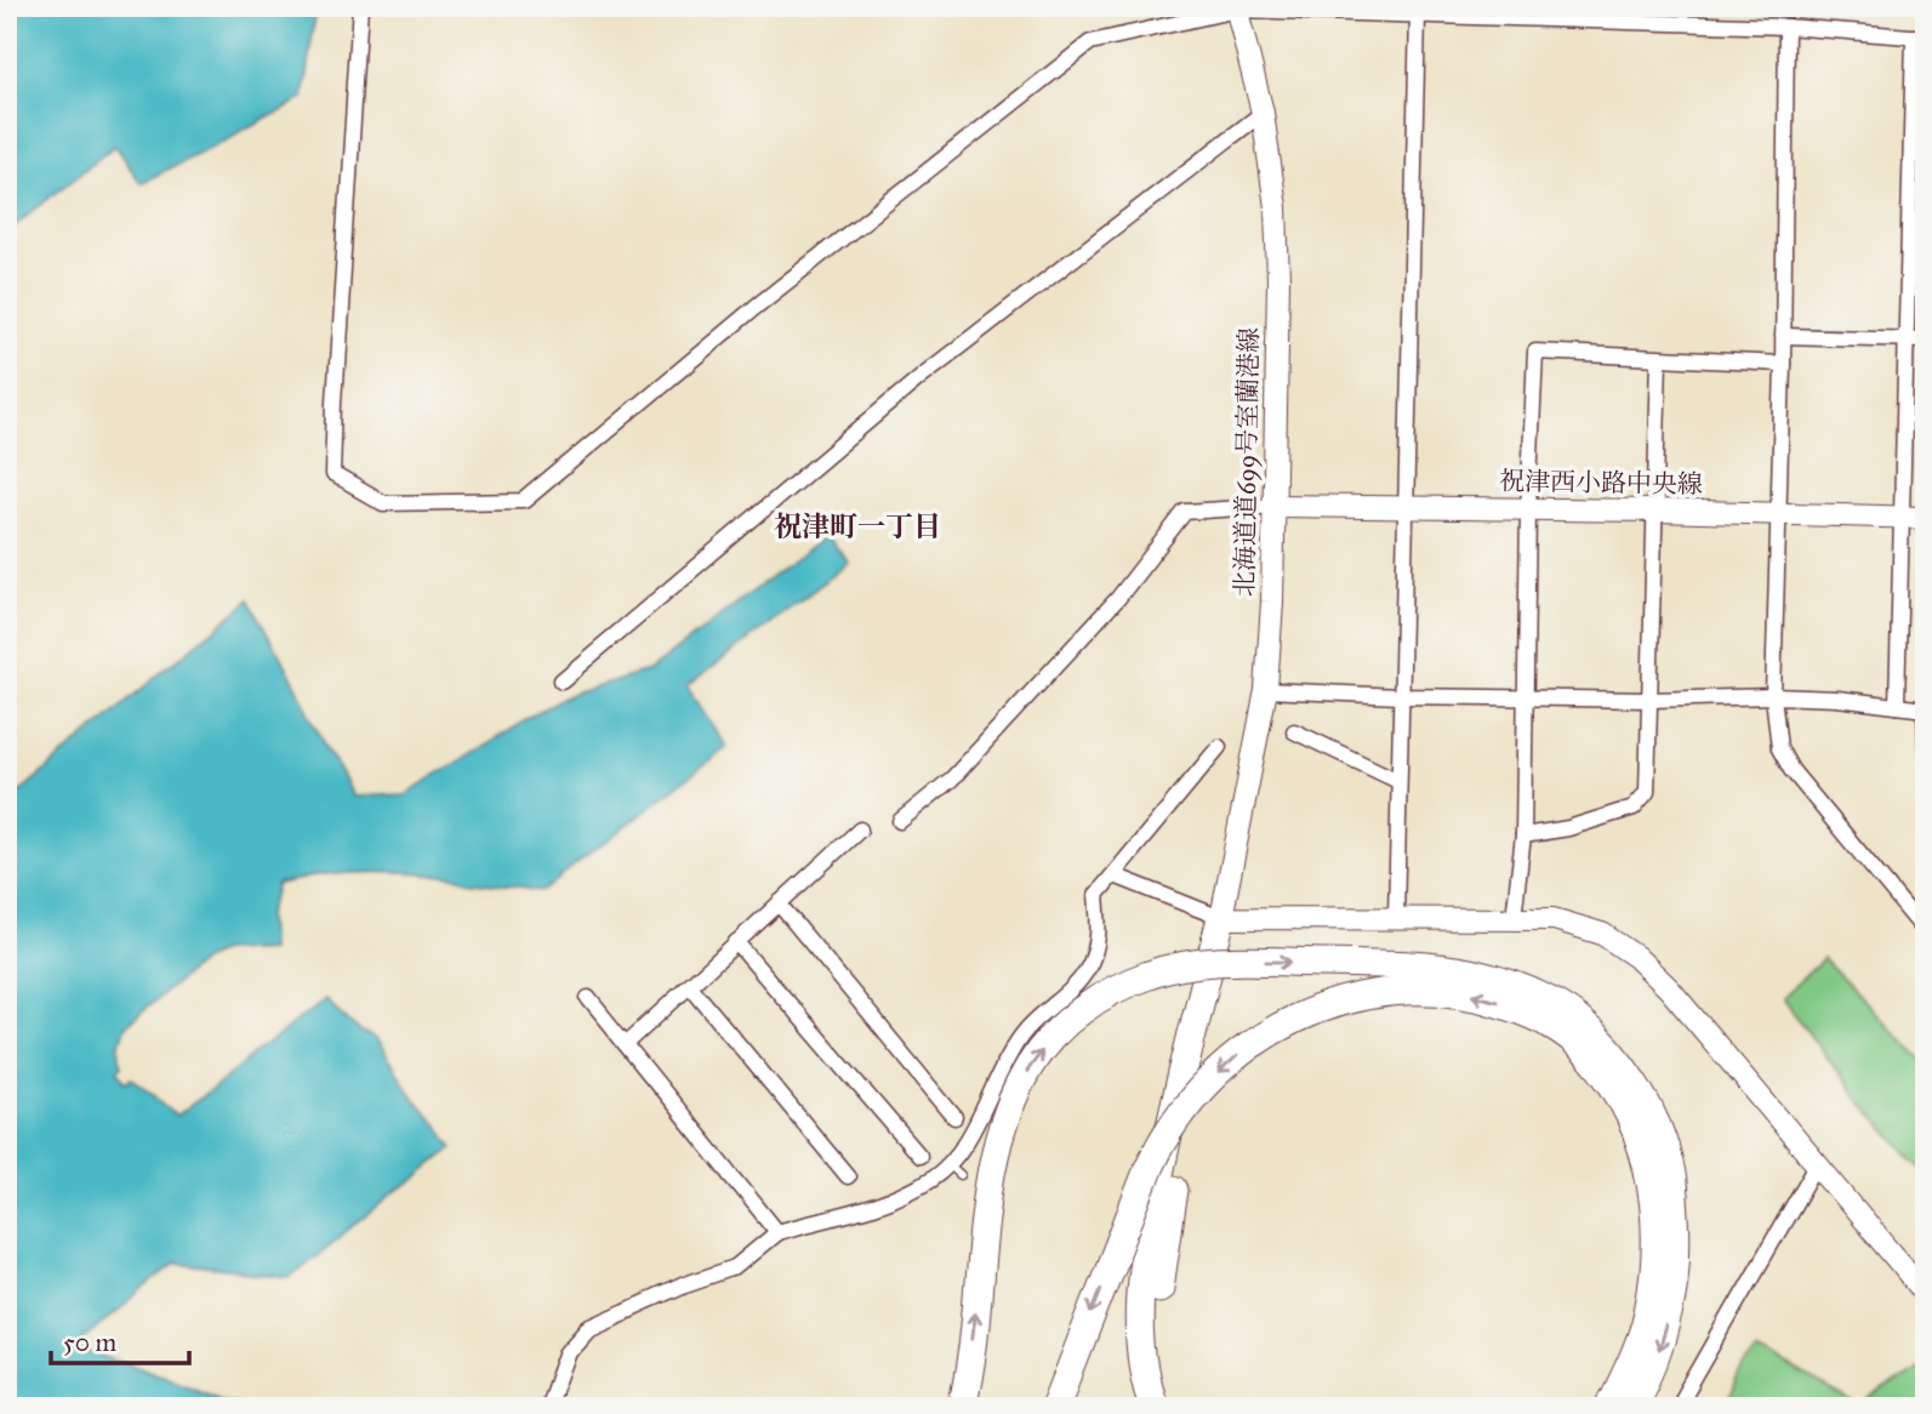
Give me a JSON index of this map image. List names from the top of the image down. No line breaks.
{"streets":{"main road":["北海道道699号室蘭港線","祝津西小路中央線"]},"crossings":[["北海道道699号室蘭港線","祝津西小路中央線"]],"districts":["祝津町一丁目"],"scale_bar":"50 m"}
